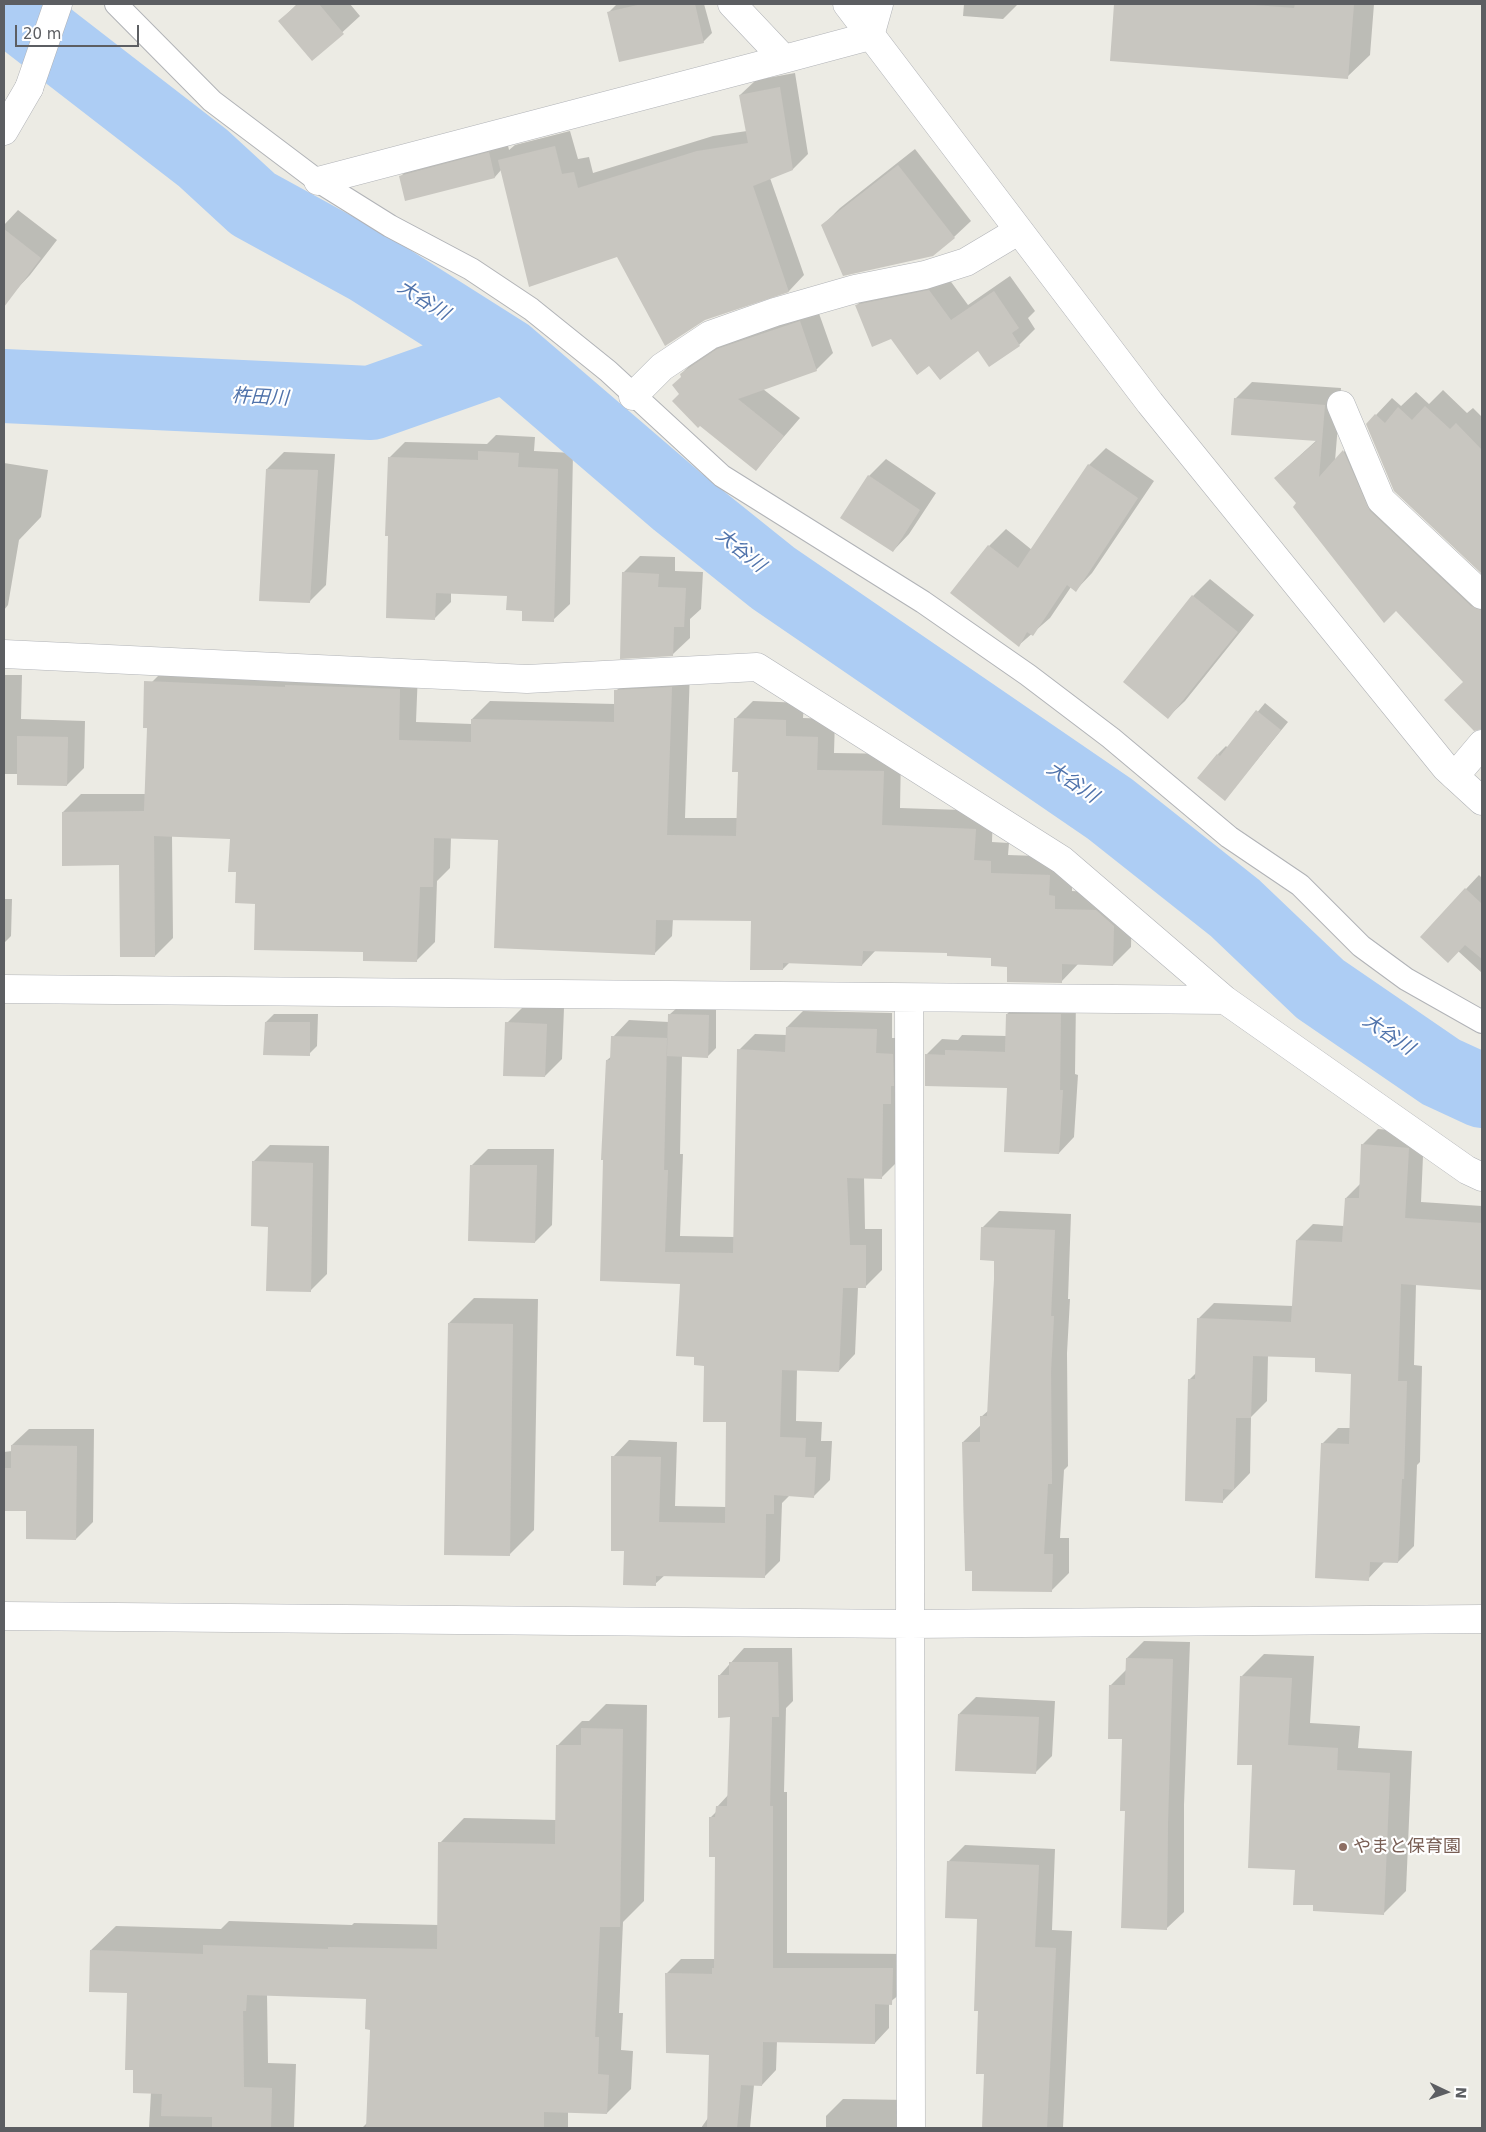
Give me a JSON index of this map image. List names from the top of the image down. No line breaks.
{"water":["大谷川","杵田川"],"places":["やまと保育園"],"scale_bar":"20 m","north":"right"}
